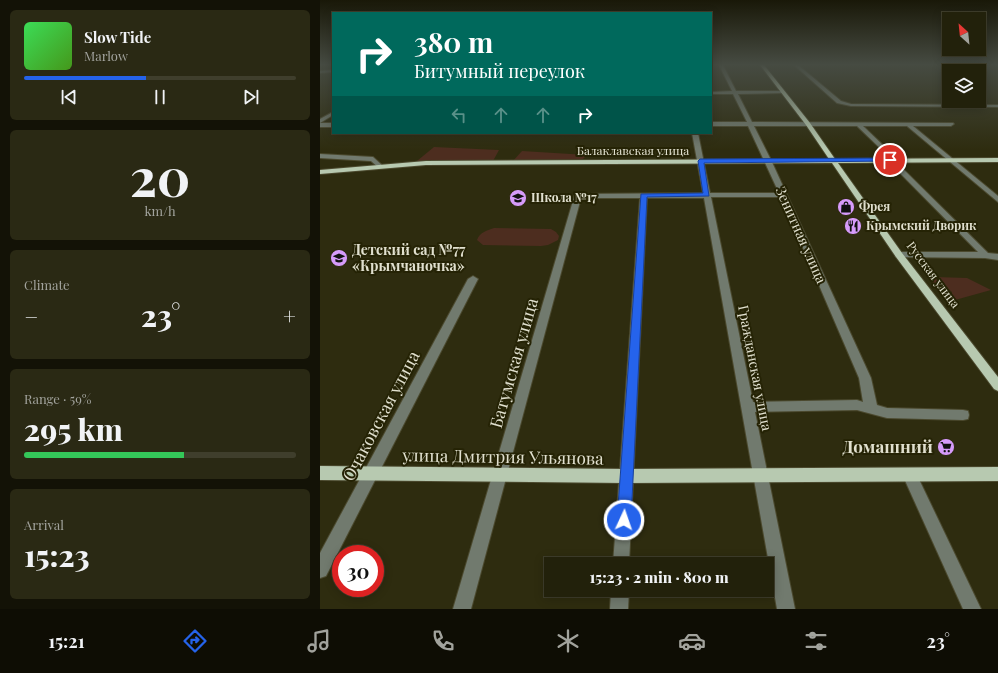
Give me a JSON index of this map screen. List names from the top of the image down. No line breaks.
{"streets":{"main road":["Балаклавская улица","Русская улица","улица Дмитрия Ульянова"],"street":["Зенитная улица","Батумская улица","Гражданская улица","Очаковская улица"]},"crossings":[["Балаклавская улица","Зенитная улица"],["Балаклавская улица","Русская улица"],["Балаклавская улица","Гражданская улица"],["Батумская улица","улица Дмитрия Ульянова"],["Гражданская улица","улица Дмитрия Ульянова"],["Очаковская улица","улица Дмитрия Ульянова"]],"places":{"school or university":["Школа №17","Детский сад №77 «Крымчаночка»"],"shop":["Фрея"],"restaurant":["Крымский Дворик"],"supermarket":["Домашний"]},"north":"top left","page":{"turn":["380 m","Битумный переулок"],"song":["Slow Tide","Marlow"],"tile":[["20","km/h"],"Climate",["Range · 59%","295 km"],["Arrival","15:23"]],"heat":["−","23°","+"],"limit":"30","trip":"15:23 · 2 min · 800 m","tabs":["15:21","23°"]}}
